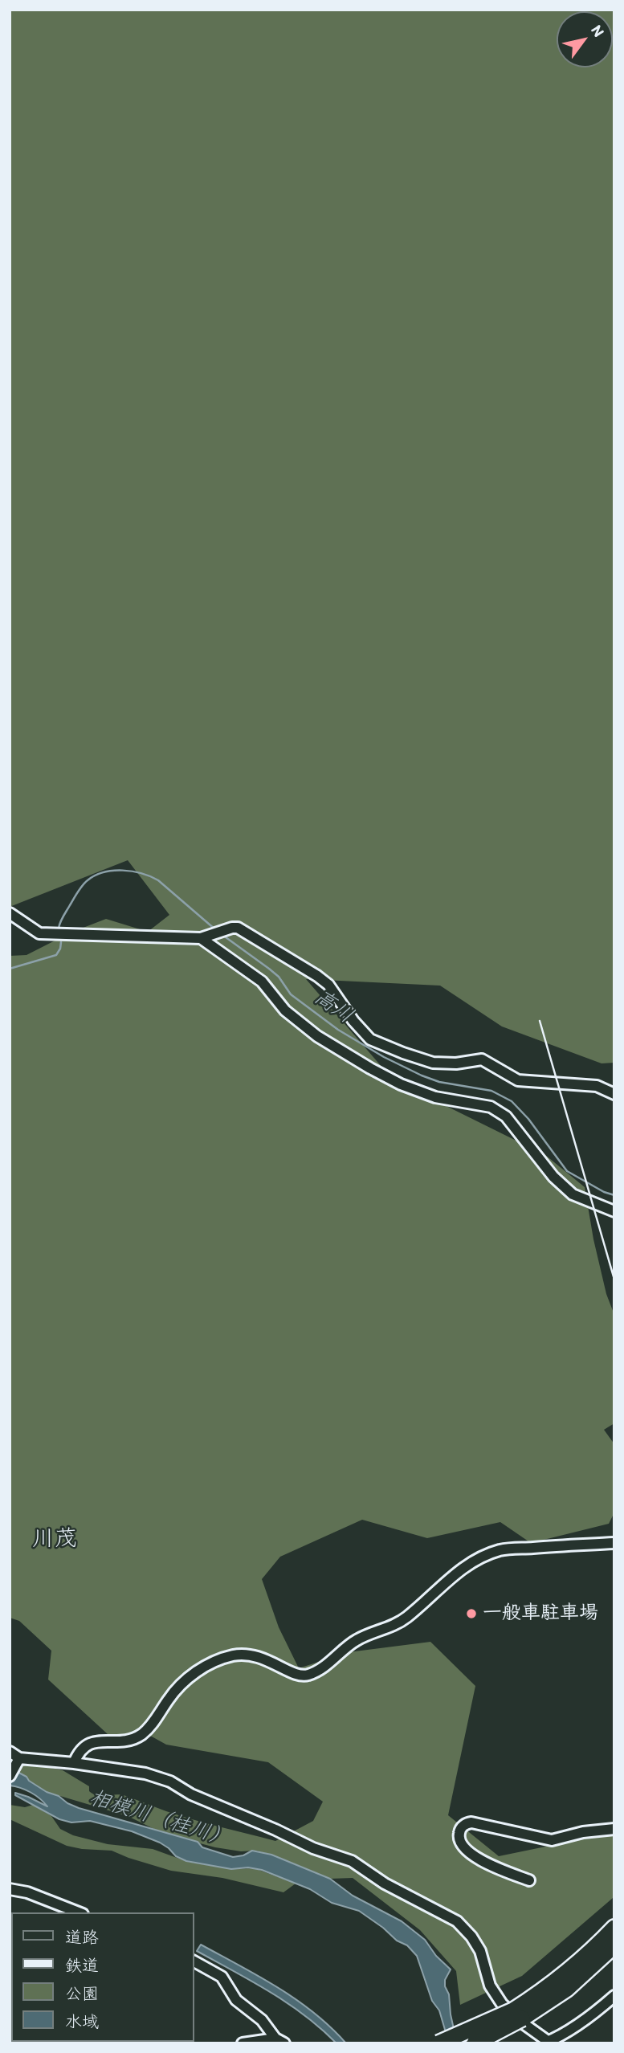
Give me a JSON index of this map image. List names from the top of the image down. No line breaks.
{"districts":["川茂"],"water":["高川","相模川（桂川）"],"places":["一般車駐車場"],"legend":["道路","鉄道","公園","水域"],"north":"top right"}
